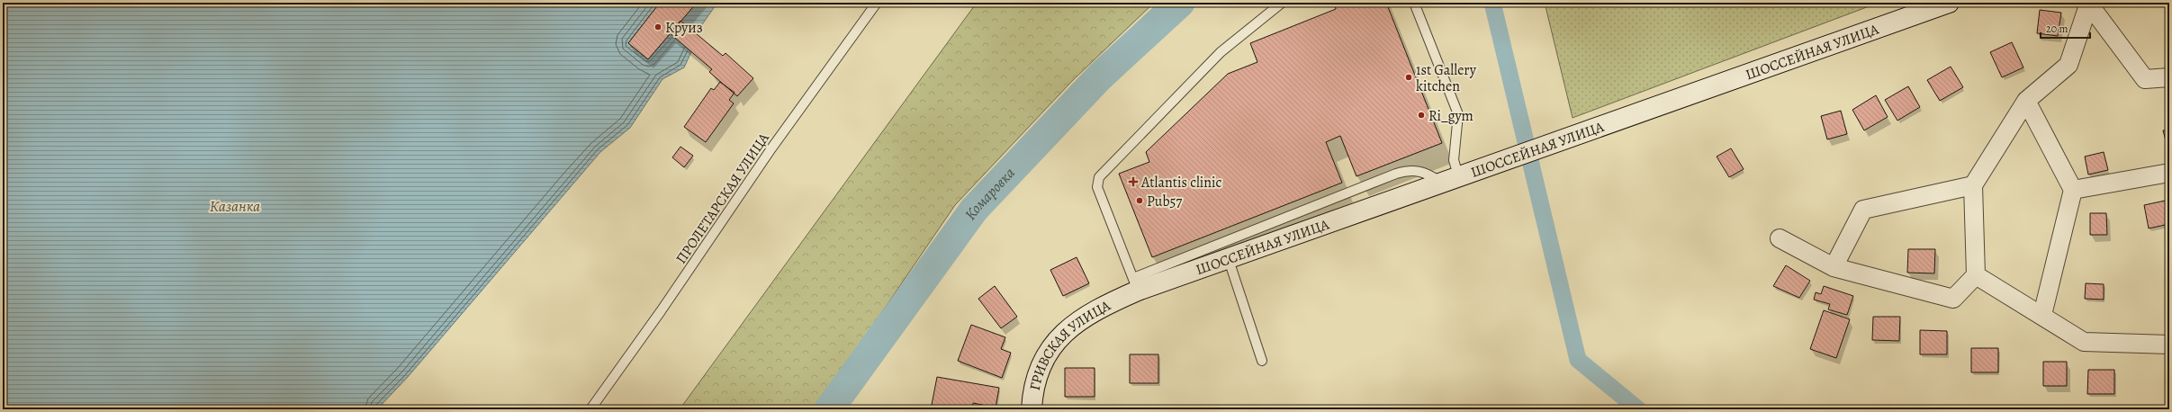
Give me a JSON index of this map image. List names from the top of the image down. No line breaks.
{"streets":{"street":["ШОССЕЙНАЯ УЛИЦА","ГРИВСКАЯ УЛИЦА"],"lane":["ПРОЛЕТАРСКАЯ УЛИЦА"]},"crossings":[["ШОССЕЙНАЯ УЛИЦА","ГРИВСКАЯ УЛИЦА"]],"water":["Комаровка","Казанка"],"places":{"other":["Круиз","1st Gallery kitchen","Ri_gym","Pub57"],"health":["Atlantis clinic"]},"scale_bar":"20 m"}
